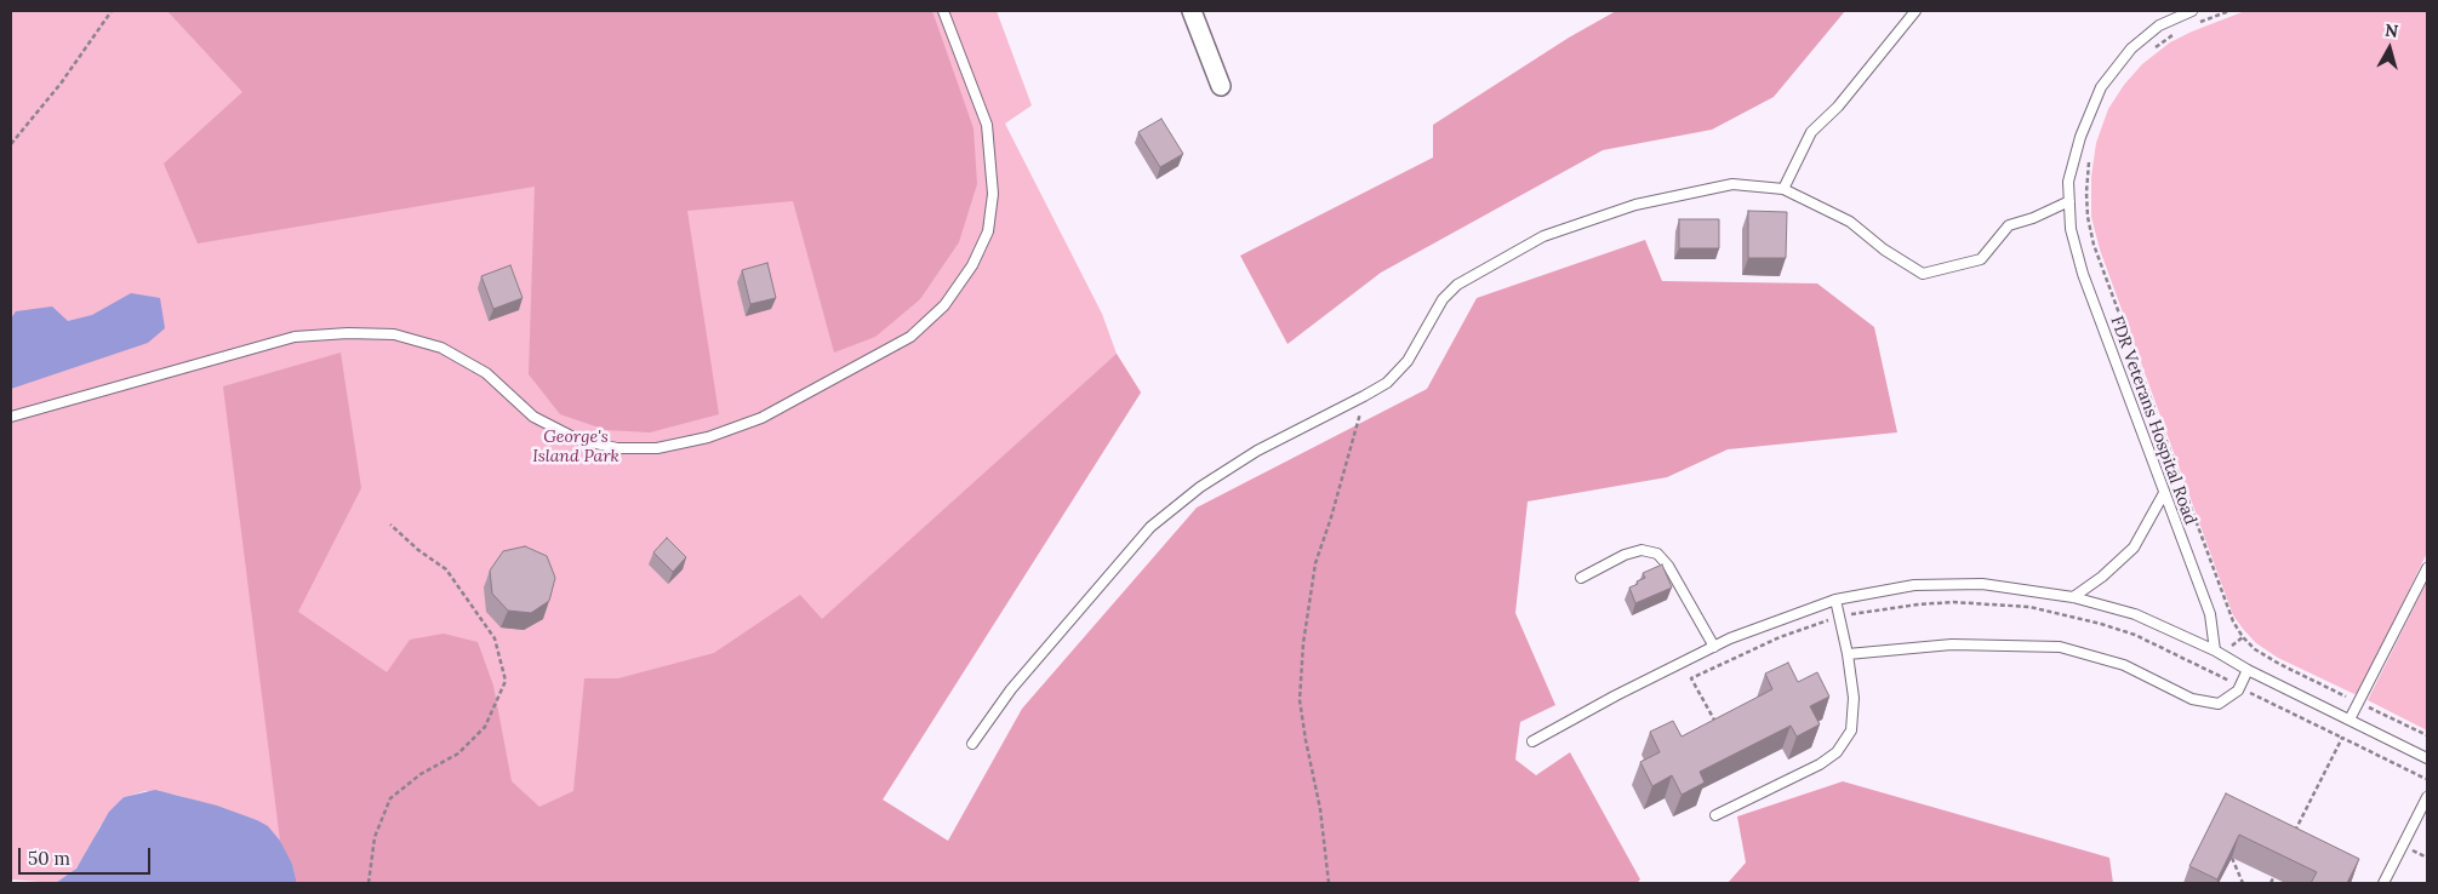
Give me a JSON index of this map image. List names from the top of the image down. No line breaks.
{"streets":{"lane":["FDR Veterans Hospital Road"]},"parks":["George's Island Park"],"scale_bar":"50 m","north":"top"}
